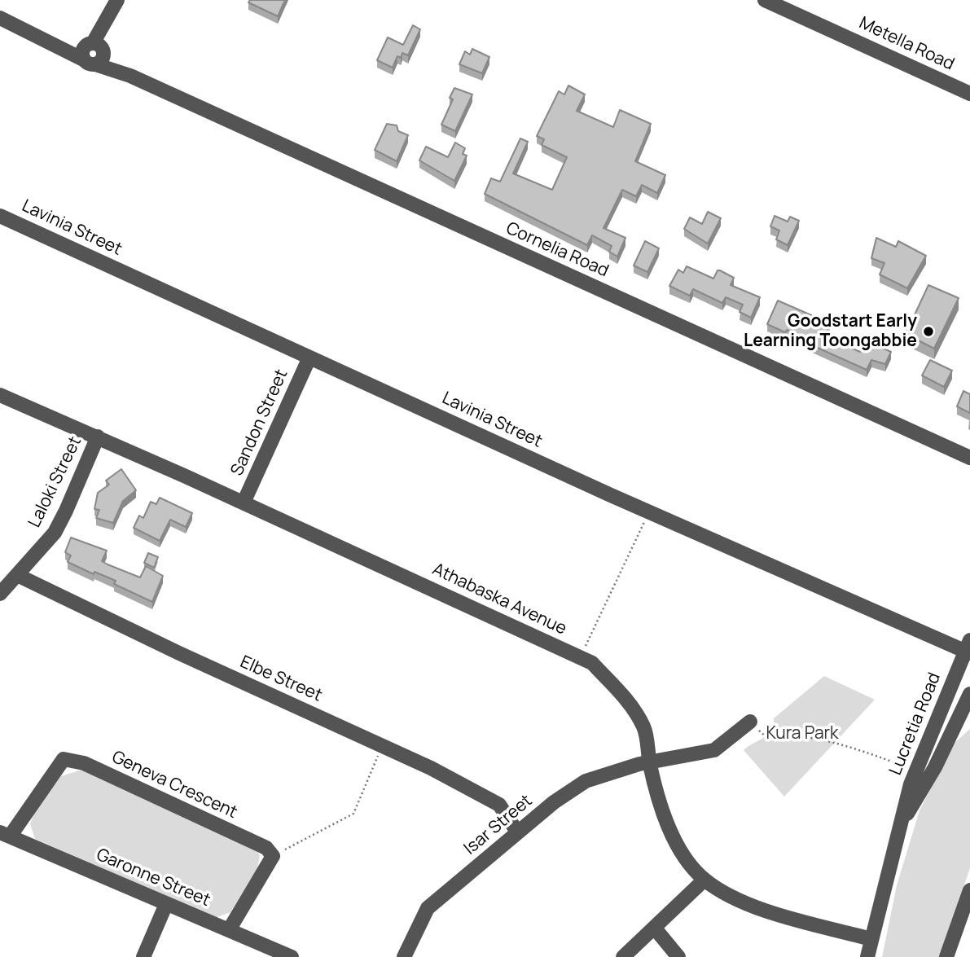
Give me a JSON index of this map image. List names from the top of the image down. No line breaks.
{"streets":{"street":["Metella Road","Lavinia Street","Cornelia Road","Sandon Street","Laloki Street","Athabaska Avenue","Elbe Street","Lucretia Road","Geneva Crescent","Isar Street","Garonne Street"]},"crossings":[["Lavinia Street","Sandon Street"],["Lavinia Street","Lucretia Road"],["Sandon Street","Athabaska Avenue"],["Laloki Street","Athabaska Avenue"],["Laloki Street","Elbe Street"],["Athabaska Avenue","Lucretia Road"],["Athabaska Avenue","Isar Street"],["Elbe Street","Isar Street"],["Geneva Crescent","Garonne Street"]],"parks":["Kura Park"],"places":["Goodstart Early Learning Toongabbie"]}
